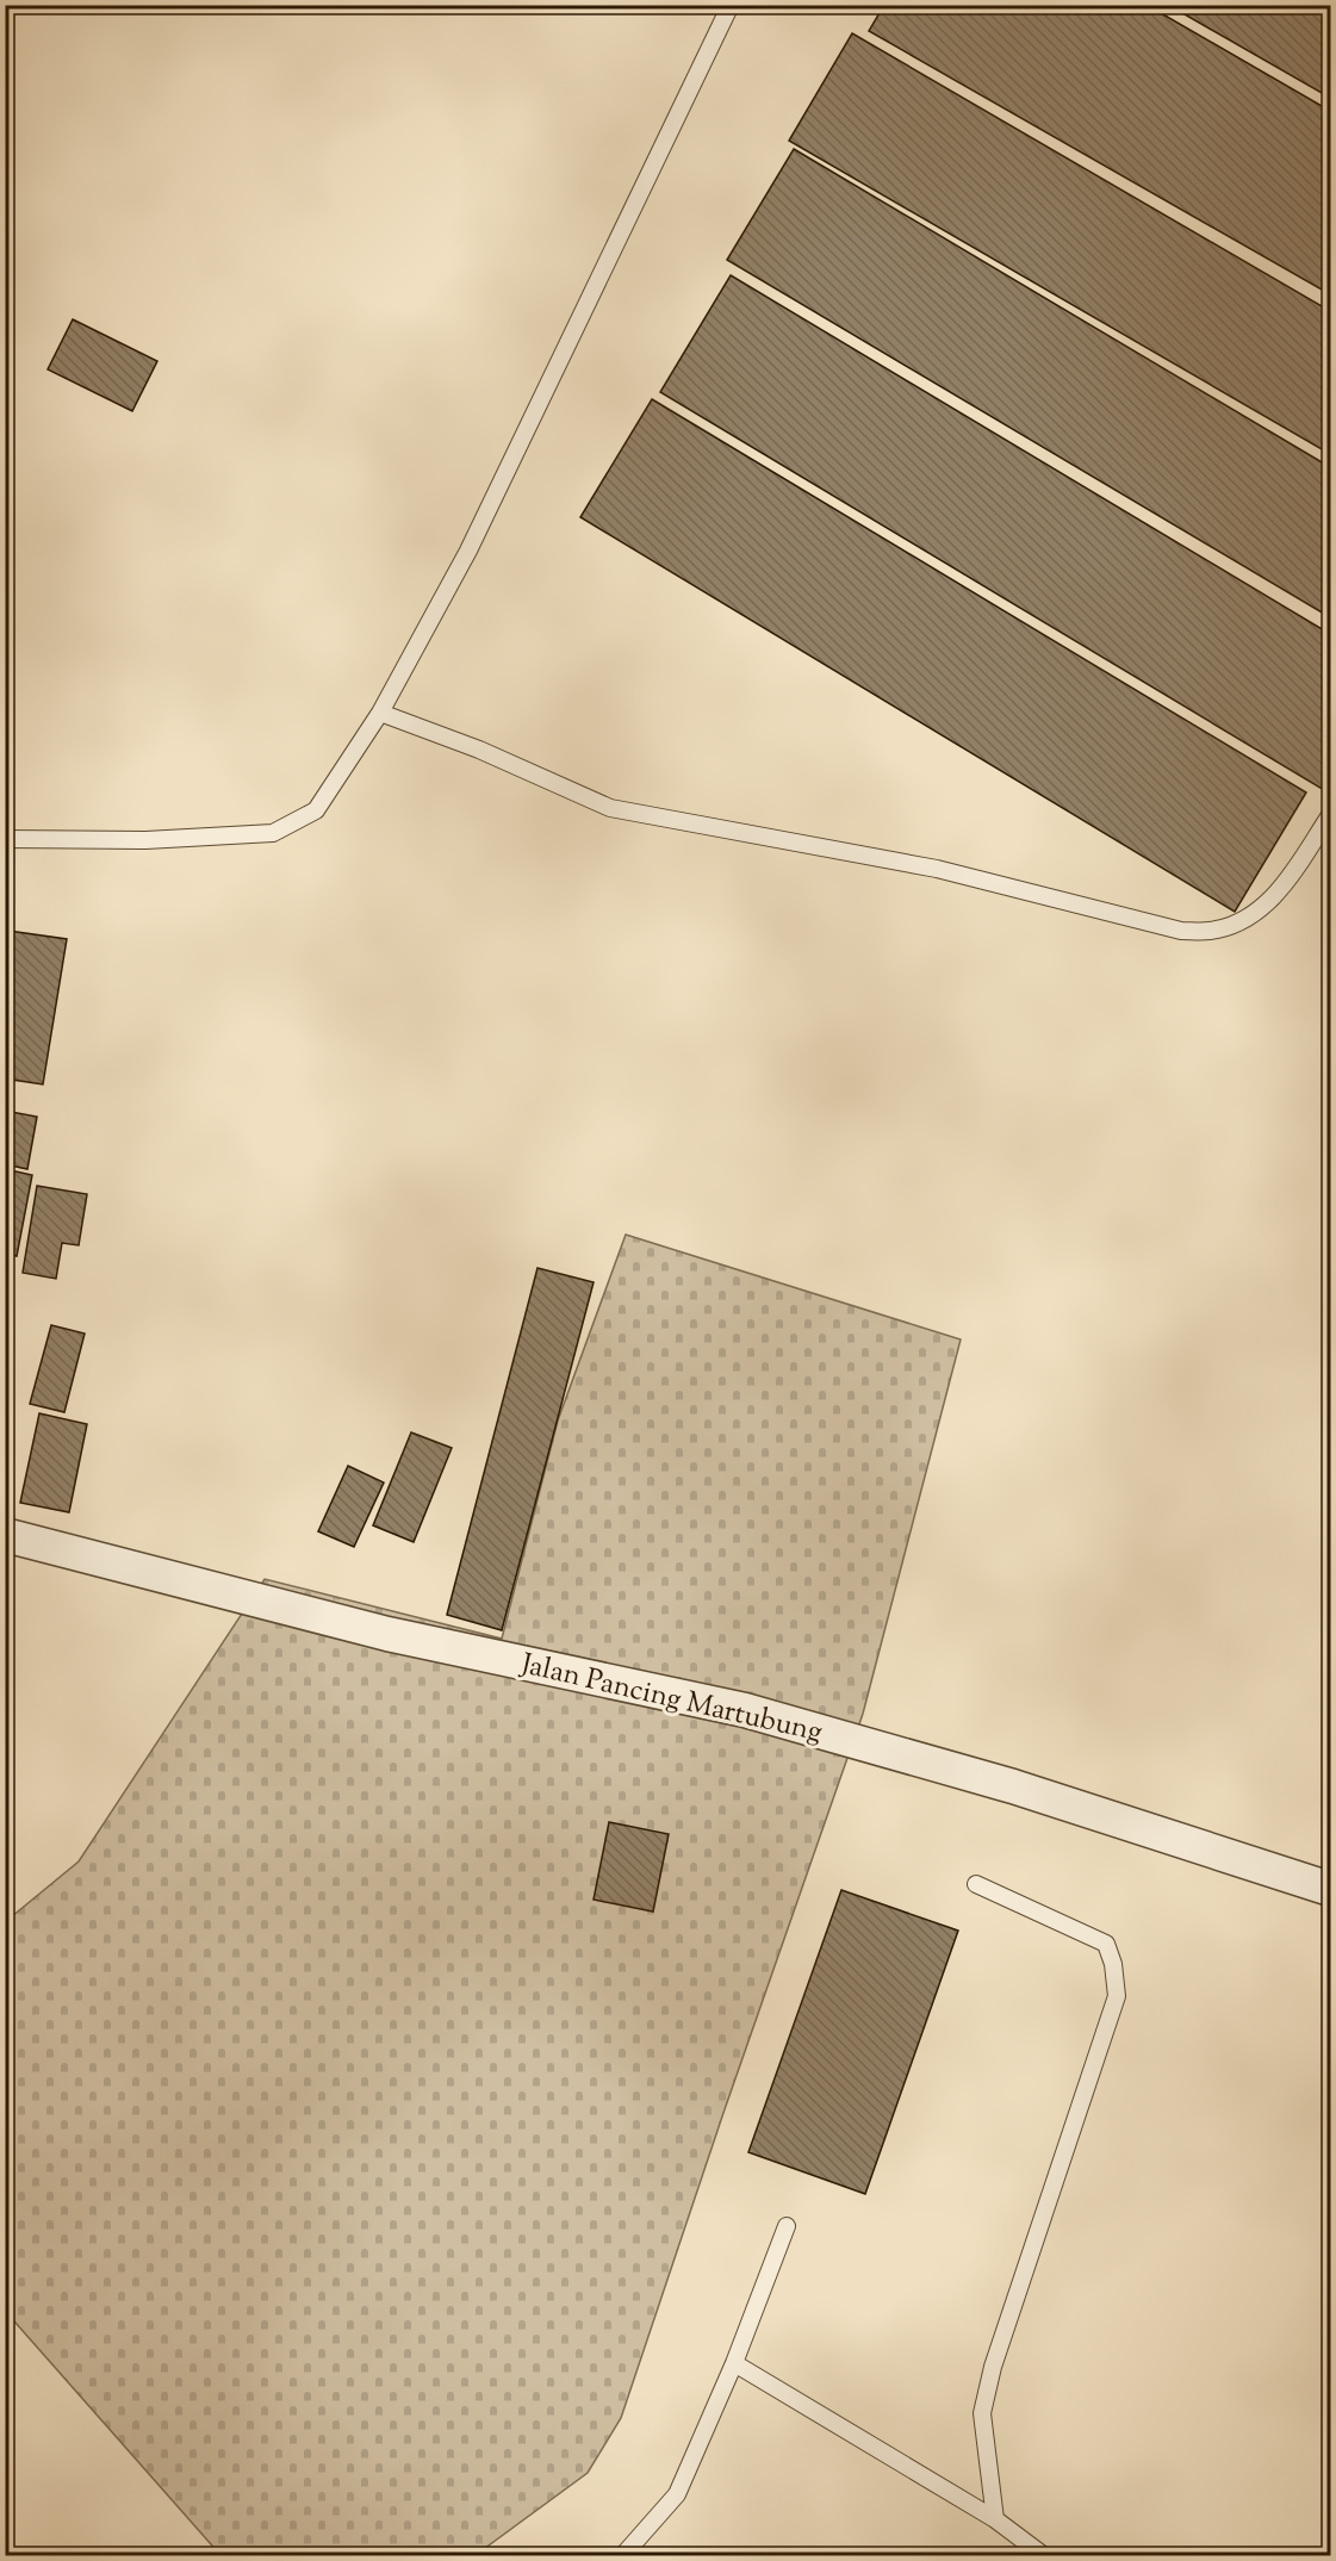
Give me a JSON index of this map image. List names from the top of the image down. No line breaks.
{"streets":{"street":["Jalan Pancing Martubung"]}}
